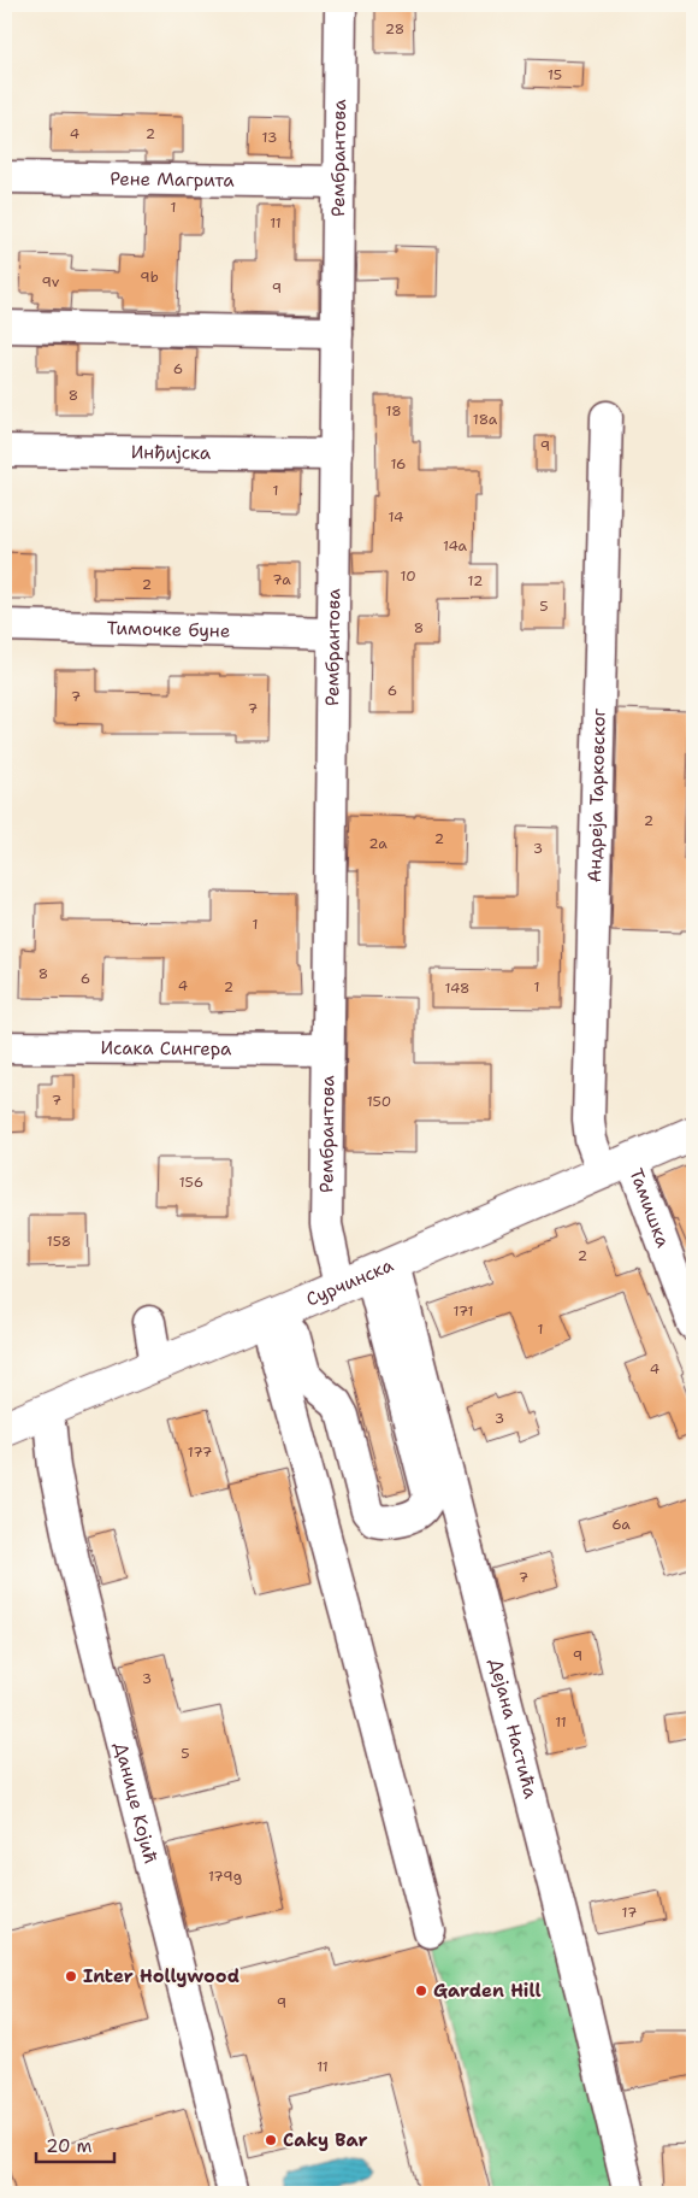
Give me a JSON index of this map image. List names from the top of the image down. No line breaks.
{"streets":{"main road":["Сурчинска"],"street":["Рембрантова","Рене Магрита","Инђијска","Тимочке буне","Андреја Тарковског","Исака Сингера","Тамишка","Дејана Настића","Данице Којић"]},"crossings":[["Рембрантова","Рене Магрита"],["Рембрантова","Инђијска"],["Рембрантова","Тимочке буне"],["Рембрантова","Исака Сингера"],["Рембрантова","Сурчинска"],["Андреја Тарковског","Тамишка"],["Андреја Тарковског","Сурчинска"],["Тамишка","Сурчинска"],["Сурчинска","Дејана Настића"],["Сурчинска","Данице Којић"]],"places":["Inter Hollywood","Garden Hill","Caky Bar"],"house_numbers":["28","15","4","2","13","1","11","9b","9v","9","6","8","18","18a","9","16","1","14","14a","10","7a","12","2","5","8","6","7","7","2","2","2a","3","1","8","6","4","2","1","148","7","150","156","158","2","171","1","4","3","177","6a","7","9","3","11","5","179g","17","9","11"],"scale_bar":"20 m"}
